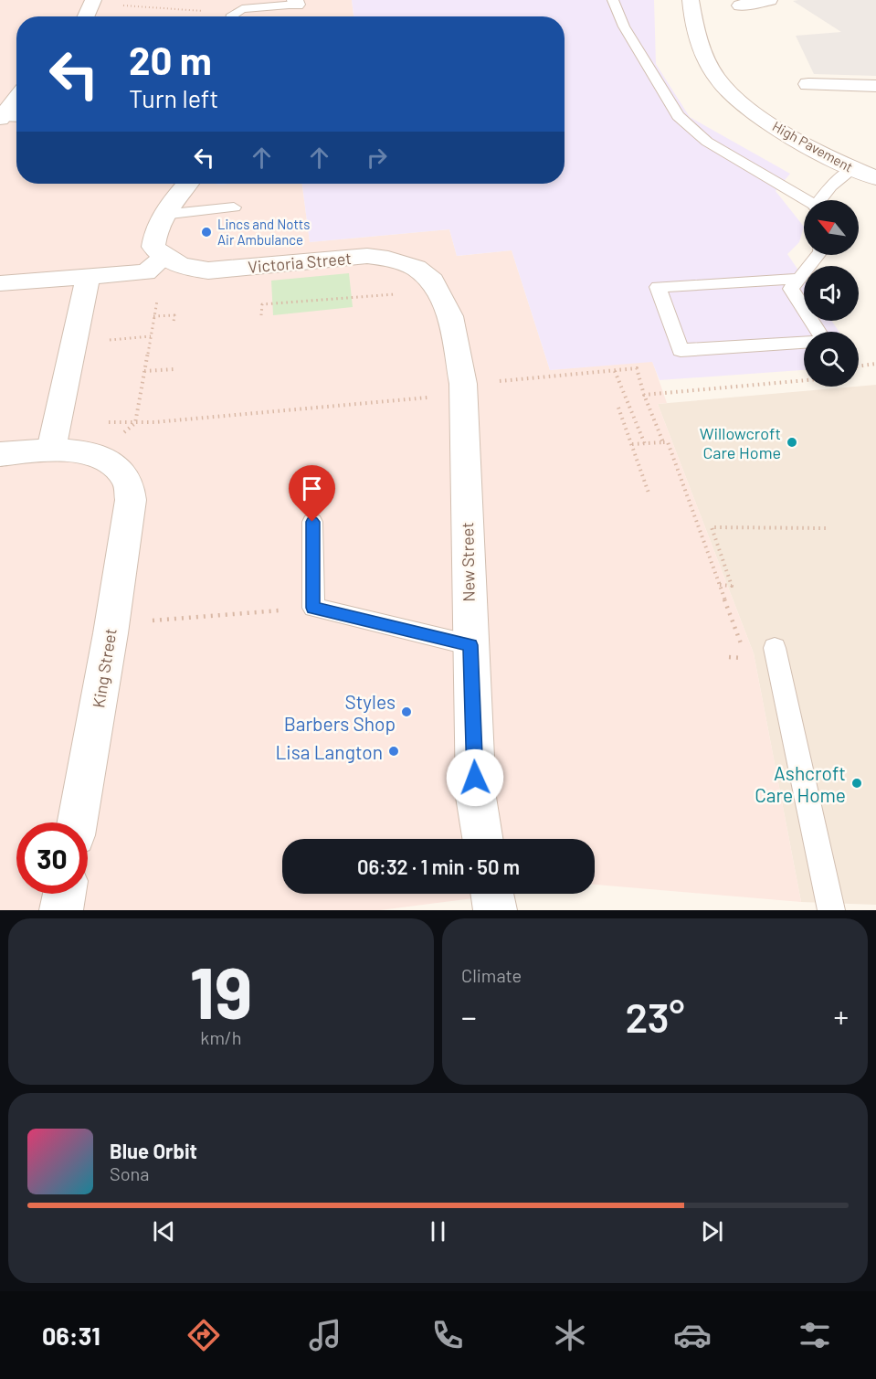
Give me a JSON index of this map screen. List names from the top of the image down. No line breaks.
{"streets":{"street":["High Pavement","Victoria Street","New Street","King Street"]},"crossings":[["Victoria Street","New Street"]],"places":["Lincs and Notts Air Ambulance","Willowcroft Care Home","Styles Barbers Shop","Lisa Langton","Ashcroft Care Home"],"north":"top left","page":{"turn":["20 m","Turn left"],"limit":"30","trip":"06:32 · 1 min · 50 m","tile":[["19","km/h"],"Climate"],"heat":["−","23°","+"],"song":["Blue Orbit","Sona"],"tabs":"06:31"}}
